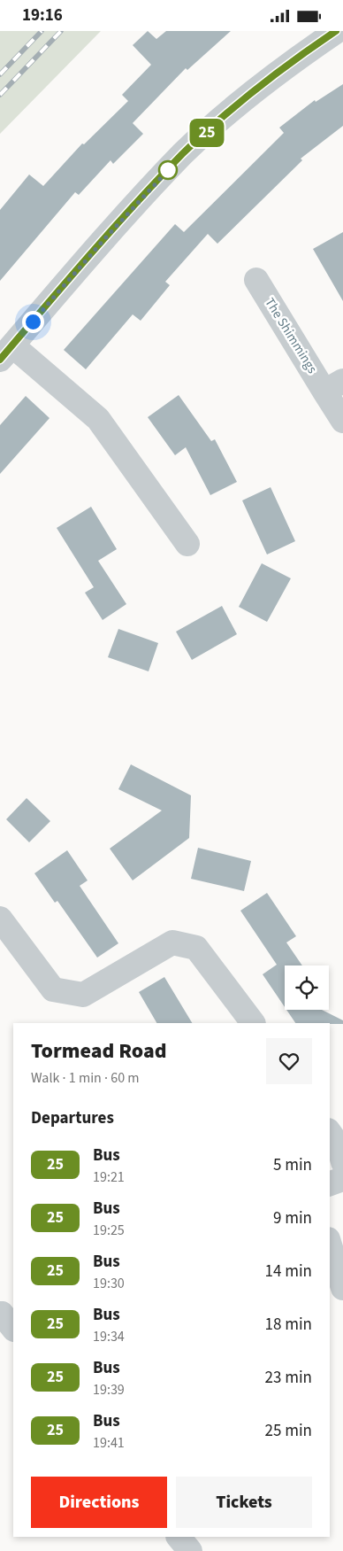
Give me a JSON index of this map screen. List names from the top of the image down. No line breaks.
{"streets":{"street":["The Shimmings"]},"lines":["bus line 25"],"page":{"status":"19:16","on_map":"25","heading":[["Tormead Road","Walk · 1 min · 60 m"],"Departures"],"list":[{"mark":"25","name":"Bus","note":"19:21","value":"5 min"},{"mark":"25","name":"Bus","note":"19:25","value":"9 min"},{"mark":"25","name":"Bus","note":"19:30","value":"14 min"},{"mark":"25","name":"Bus","note":"19:34","value":"18 min"},{"mark":"25","name":"Bus","note":"19:39","value":"23 min"},{"mark":"25","name":"Bus","note":"19:41","value":"25 min"}],"buttons":["Directions","Tickets"]}}
